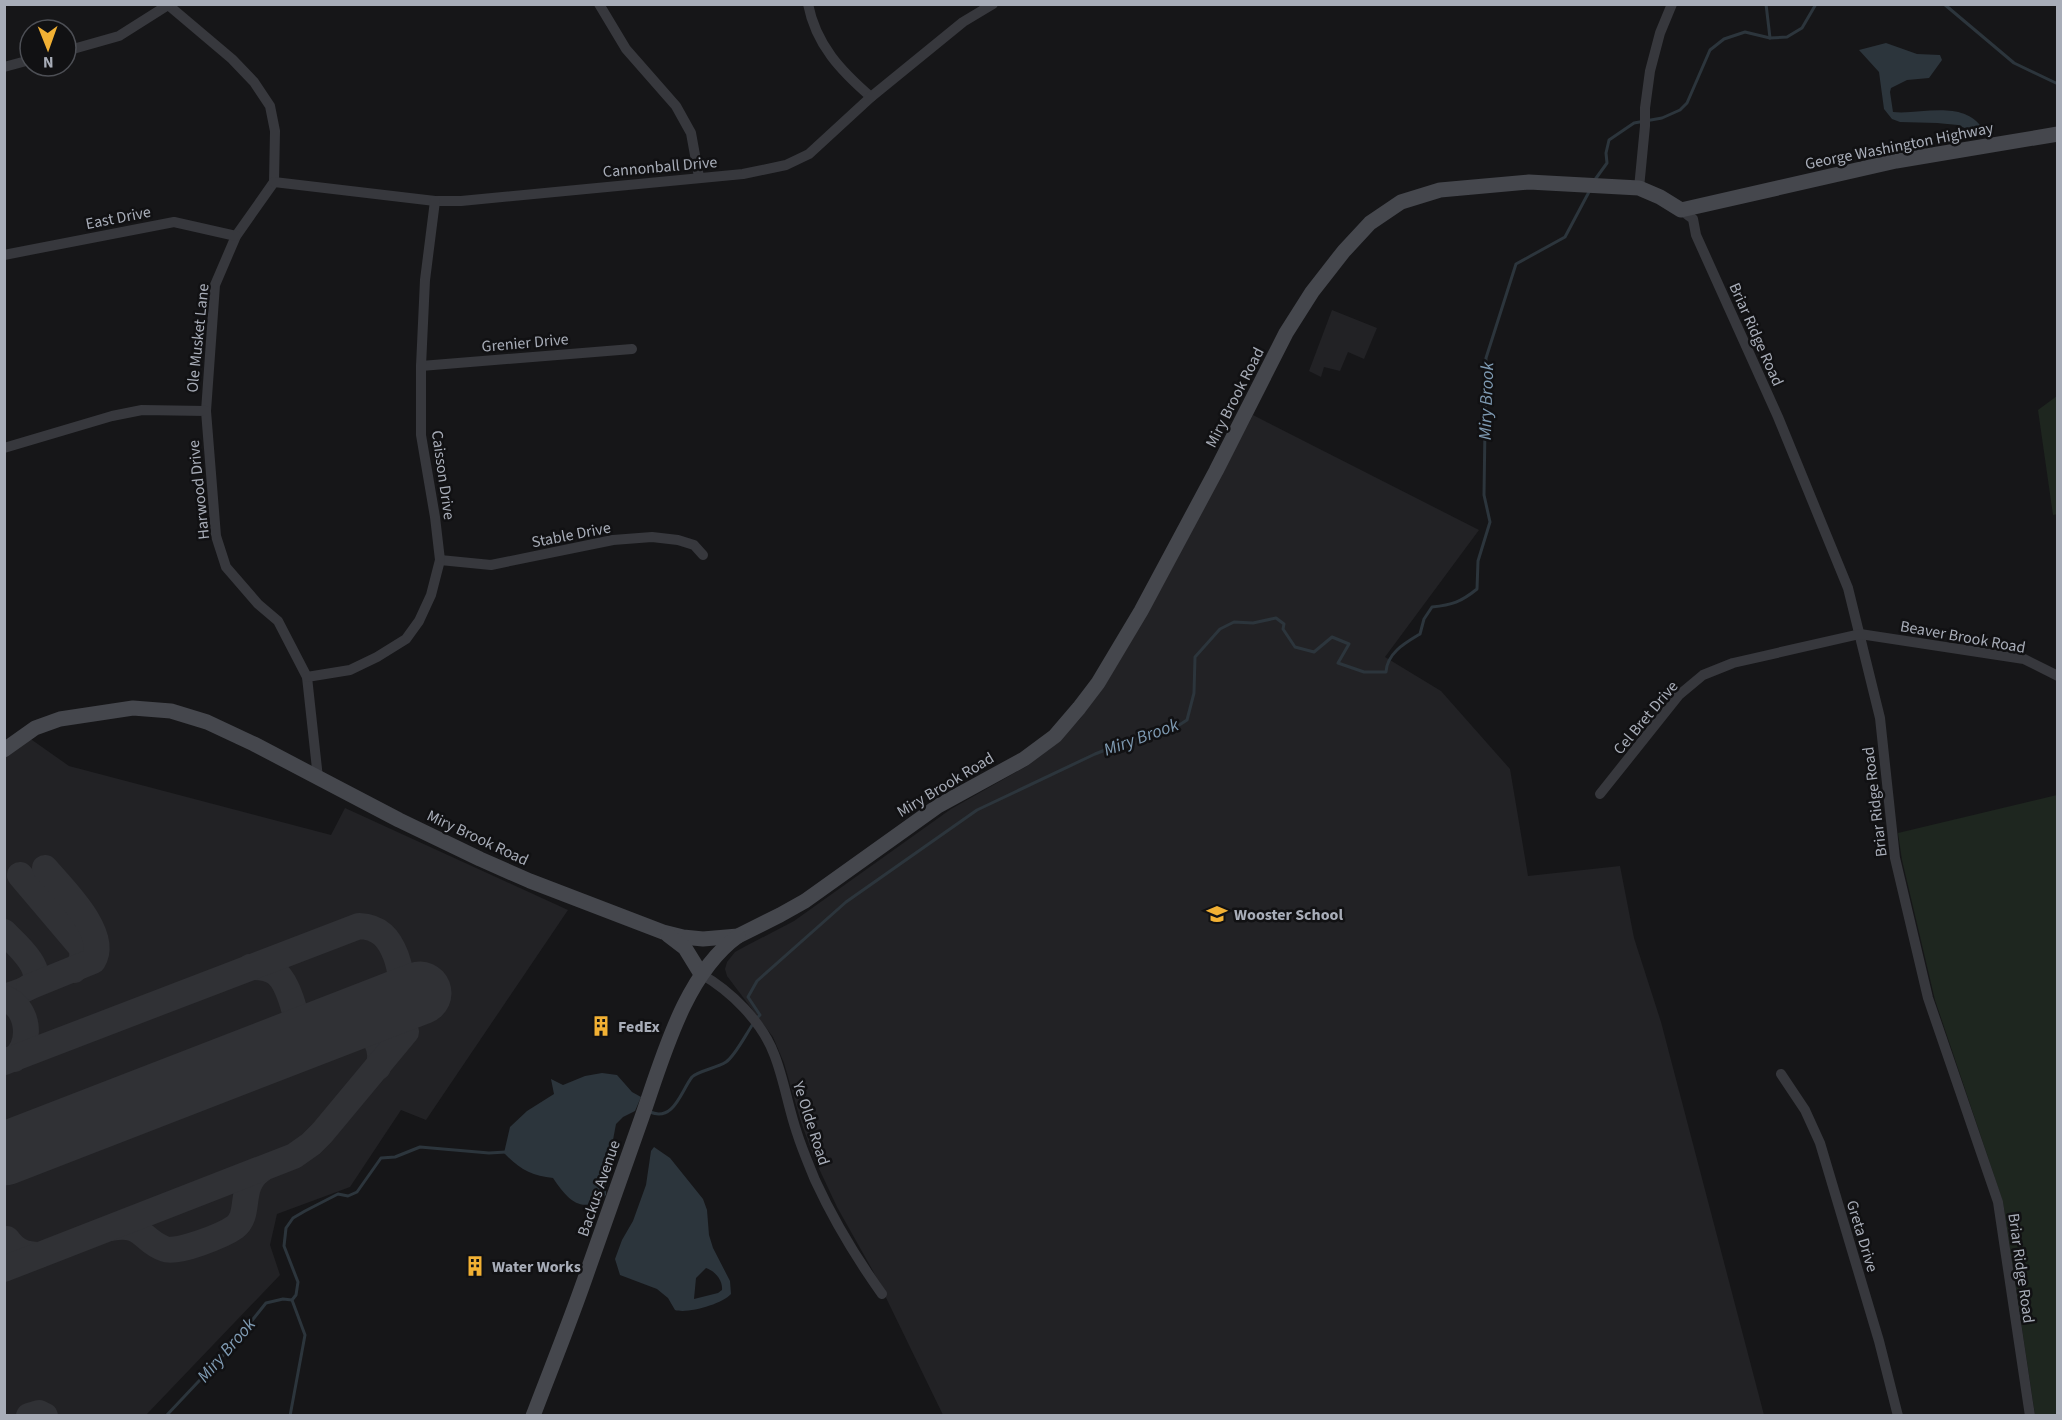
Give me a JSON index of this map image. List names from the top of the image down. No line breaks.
{"streets":{"main road":["George Washington Highway","Miry Brook Road","Backus Avenue"],"street":["Cannonball Drive","East Drive","Briar Ridge Road","Ole Musket Lane","Grenier Drive","Caisson Drive","Harwood Drive","Stable Drive","Beaver Brook Road","Cel Bret Drive","Ye Olde Road","Greta Drive"]},"crossings":[["George Washington Highway","Briar Ridge Road"],["George Washington Highway","Miry Brook Road"],["Cannonball Drive","Ole Musket Lane"],["Cannonball Drive","Caisson Drive"],["East Drive","Ole Musket Lane"],["Briar Ridge Road","Miry Brook Road"],["Briar Ridge Road","Beaver Brook Road"],["Briar Ridge Road","Cel Bret Drive"],["Ole Musket Lane","Harwood Drive"],["Grenier Drive","Caisson Drive"],["Miry Brook Road","Harwood Drive"],["Miry Brook Road","Backus Avenue"],["Caisson Drive","Harwood Drive"],["Caisson Drive","Stable Drive"],["Beaver Brook Road","Cel Bret Drive"],["Ye Olde Road","Backus Avenue"]],"water":["Miry Brook"],"places":{"school or university":["Wooster School"],"building":["FedEx","Water Works"]},"north":"bottom"}
